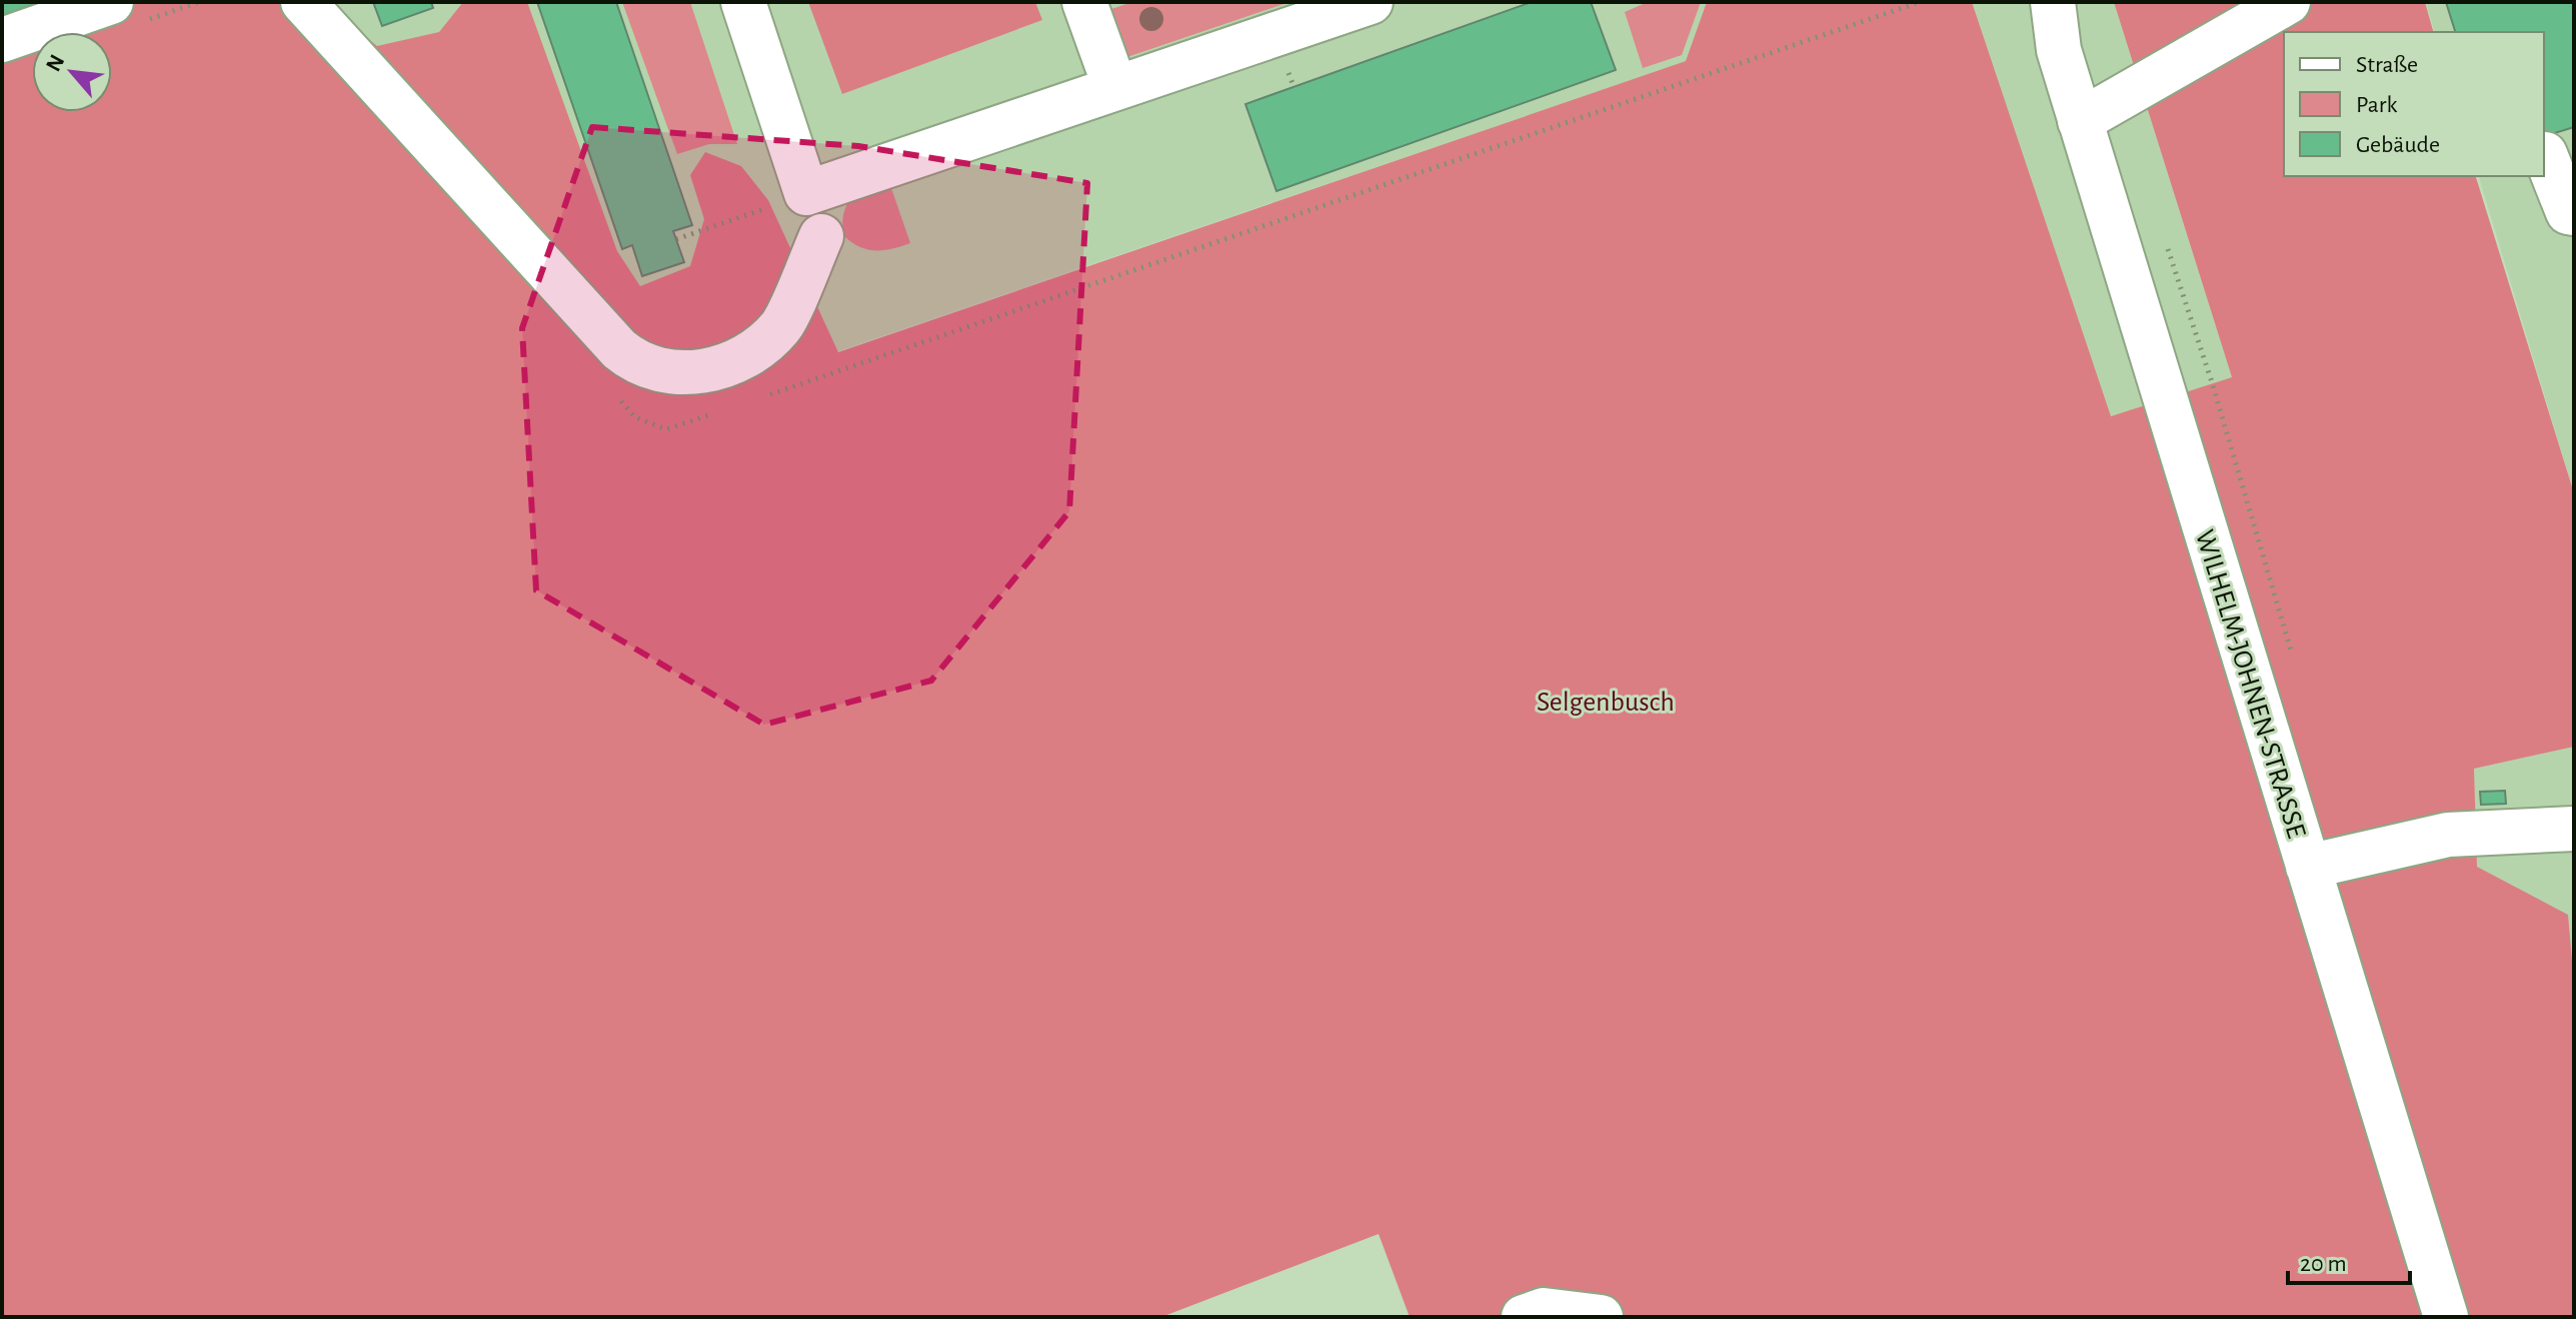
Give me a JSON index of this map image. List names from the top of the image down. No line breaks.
{"streets":{"street":["WILHELM-JOHNEN-STRASSE"]},"parks":["Selgenbusch"],"legend":["Straße","Park","Gebäude"],"scale_bar":"20 m","north":"top left"}
